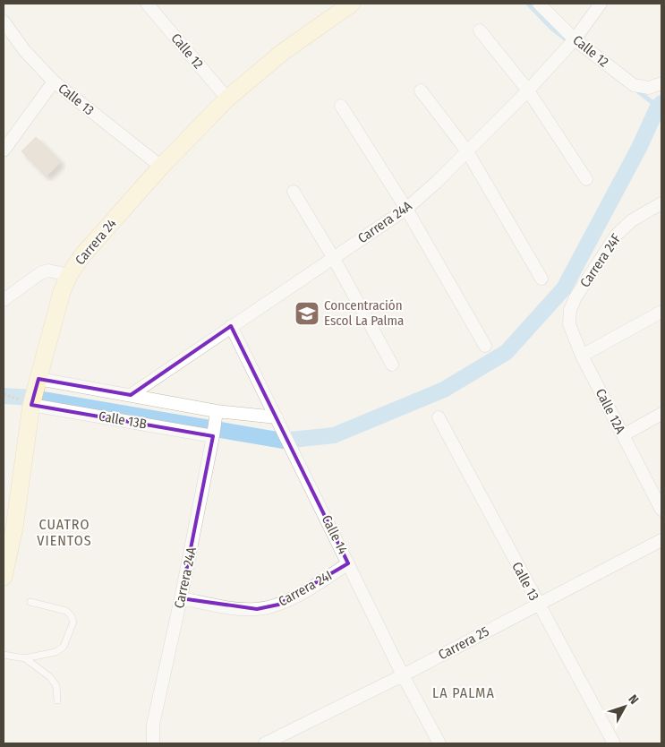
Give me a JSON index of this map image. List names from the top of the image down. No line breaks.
{"streets":{"street":["Calle 12","Calle 13","Carrera 24A","Carrera 24","Carrera 24F","Calle 12A","Calle 13B","Calle 14","Carrera 24I","Carrera 25"]},"crossings":[["Calle 12","Carrera 24A"],["Calle 12","Carrera 24"],["Calle 13","Carrera 24"],["Calle 13","Carrera 25"],["Carrera 24A","Calle 13B"],["Carrera 24A","Calle 14"],["Carrera 24A","Carrera 24I"],["Carrera 24","Calle 13B"],["Carrera 24F","Calle 12A"],["Calle 14","Carrera 24I"],["Calle 14","Carrera 25"]],"districts":["CUATRO VIENTOS","LA PALMA"],"places":{"school or university":["Concentración Escol La Palma"]},"north":"top right"}
